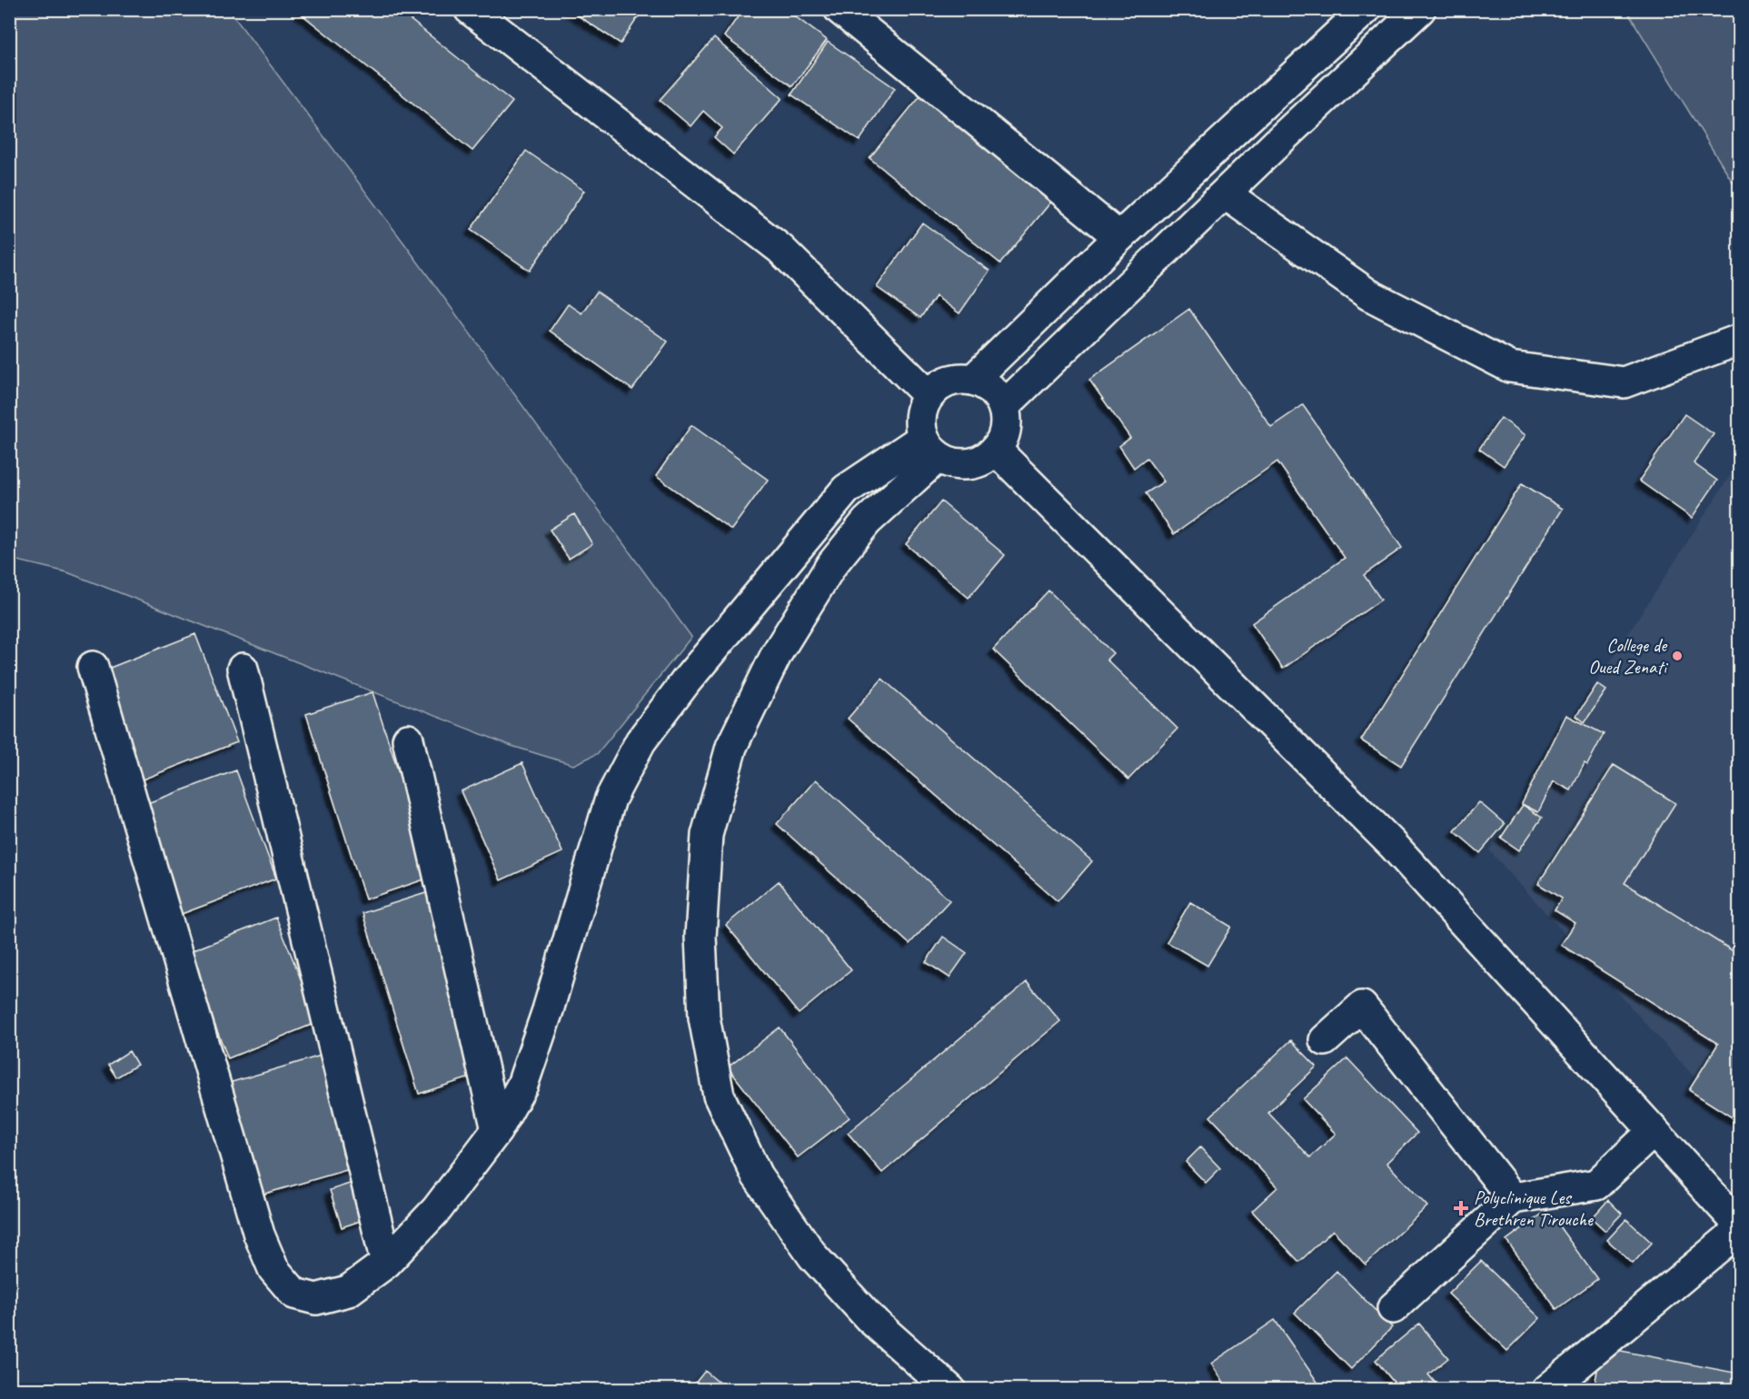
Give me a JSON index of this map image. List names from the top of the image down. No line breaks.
{"places":{"other":["College de Oued Zenati"],"health":["Polyclinique Les Brethren Tirouche"]}}
